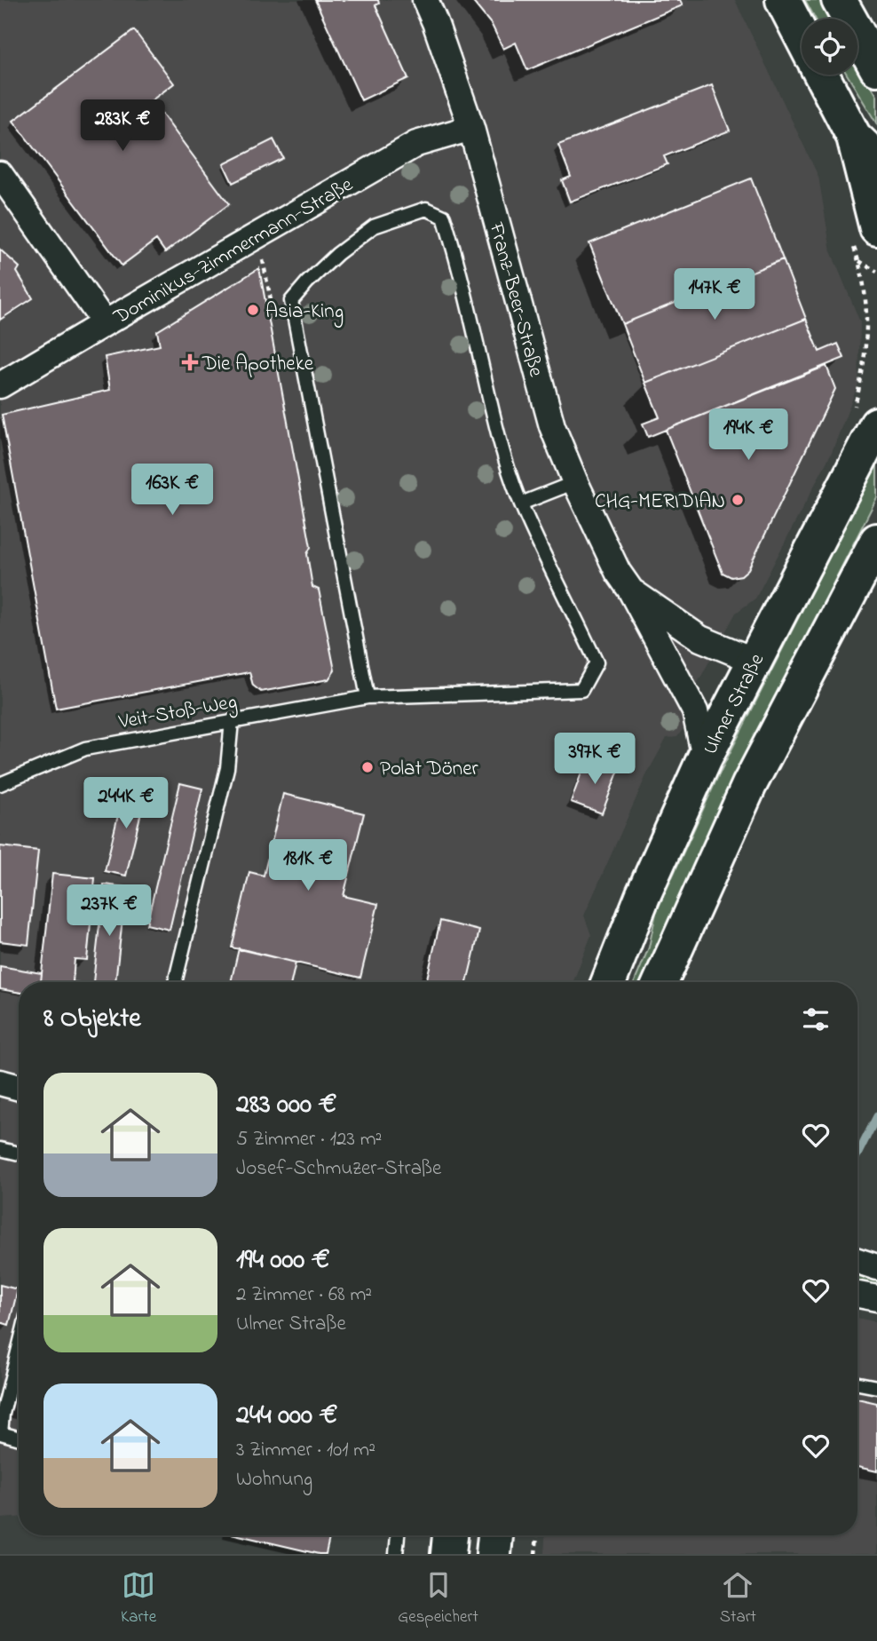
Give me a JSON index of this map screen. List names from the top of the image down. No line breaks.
{"streets":{"main road":["Ulmer Straße"],"street":["Dominikus-Zimmermann-Straße","Franz-Beer-Straße"],"lane":["Veit-Stoß-Weg"]},"crossings":[["Dominikus-Zimmermann-Straße","Franz-Beer-Straße"],["Franz-Beer-Straße","Ulmer Straße"]],"places":{"other":["Asia-King","CHG-MERIDIAN","Polat Döner"],"health":["Die Apotheke"]},"page":{"price":["283K €","147K €","194K €","163K €","397K €","244K €","181K €","237K €"],"heading":"8 Objekte","list":[{"name":"283 000 €","note":"5 Zimmer · 123 m² · Josef-Schmuzer-Straße"},{"name":"194 000 €","note":"2 Zimmer · 68 m² · Ulmer Straße"},{"name":"244 000 €","note":"3 Zimmer · 101 m² · Wohnung"}],"tabs":["Karte","Gespeichert","Start"]}}
